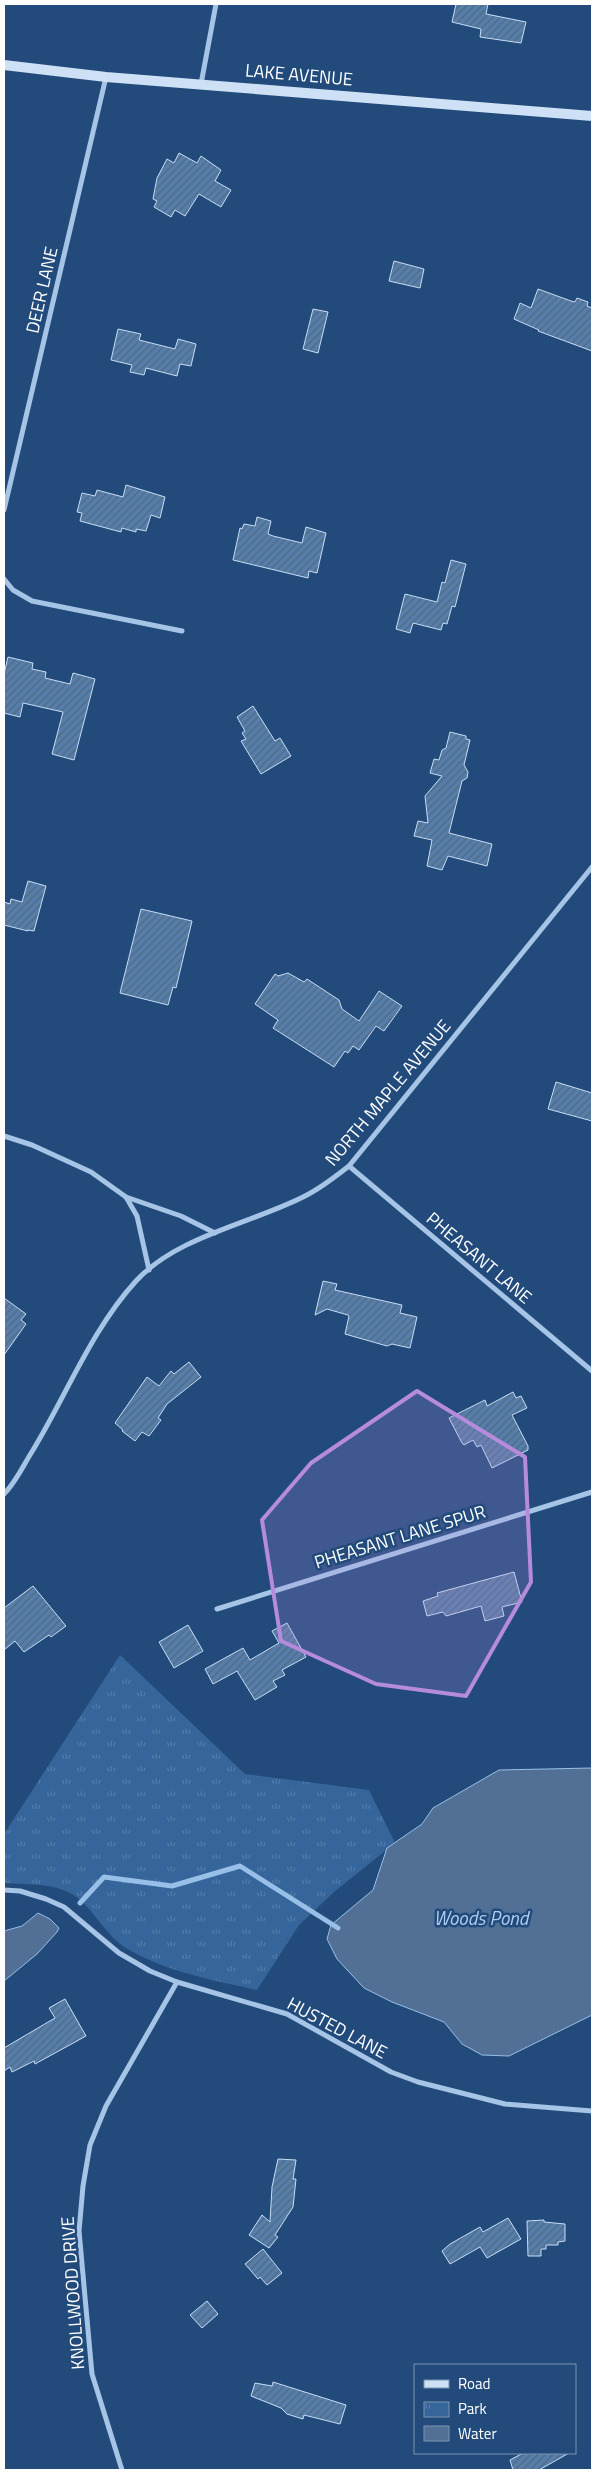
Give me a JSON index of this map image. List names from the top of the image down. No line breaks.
{"streets":{"main road":["LAKE AVENUE"],"street":["DEER LANE","NORTH MAPLE AVENUE","PHEASANT LANE","PHEASANT LANE SPUR","HUSTED LANE","KNOLLWOOD DRIVE"]},"crossings":[["LAKE AVENUE","DEER LANE"],["NORTH MAPLE AVENUE","PHEASANT LANE"],["HUSTED LANE","KNOLLWOOD DRIVE"]],"water":["Woods Pond"],"legend":["Road","Park","Water"]}
